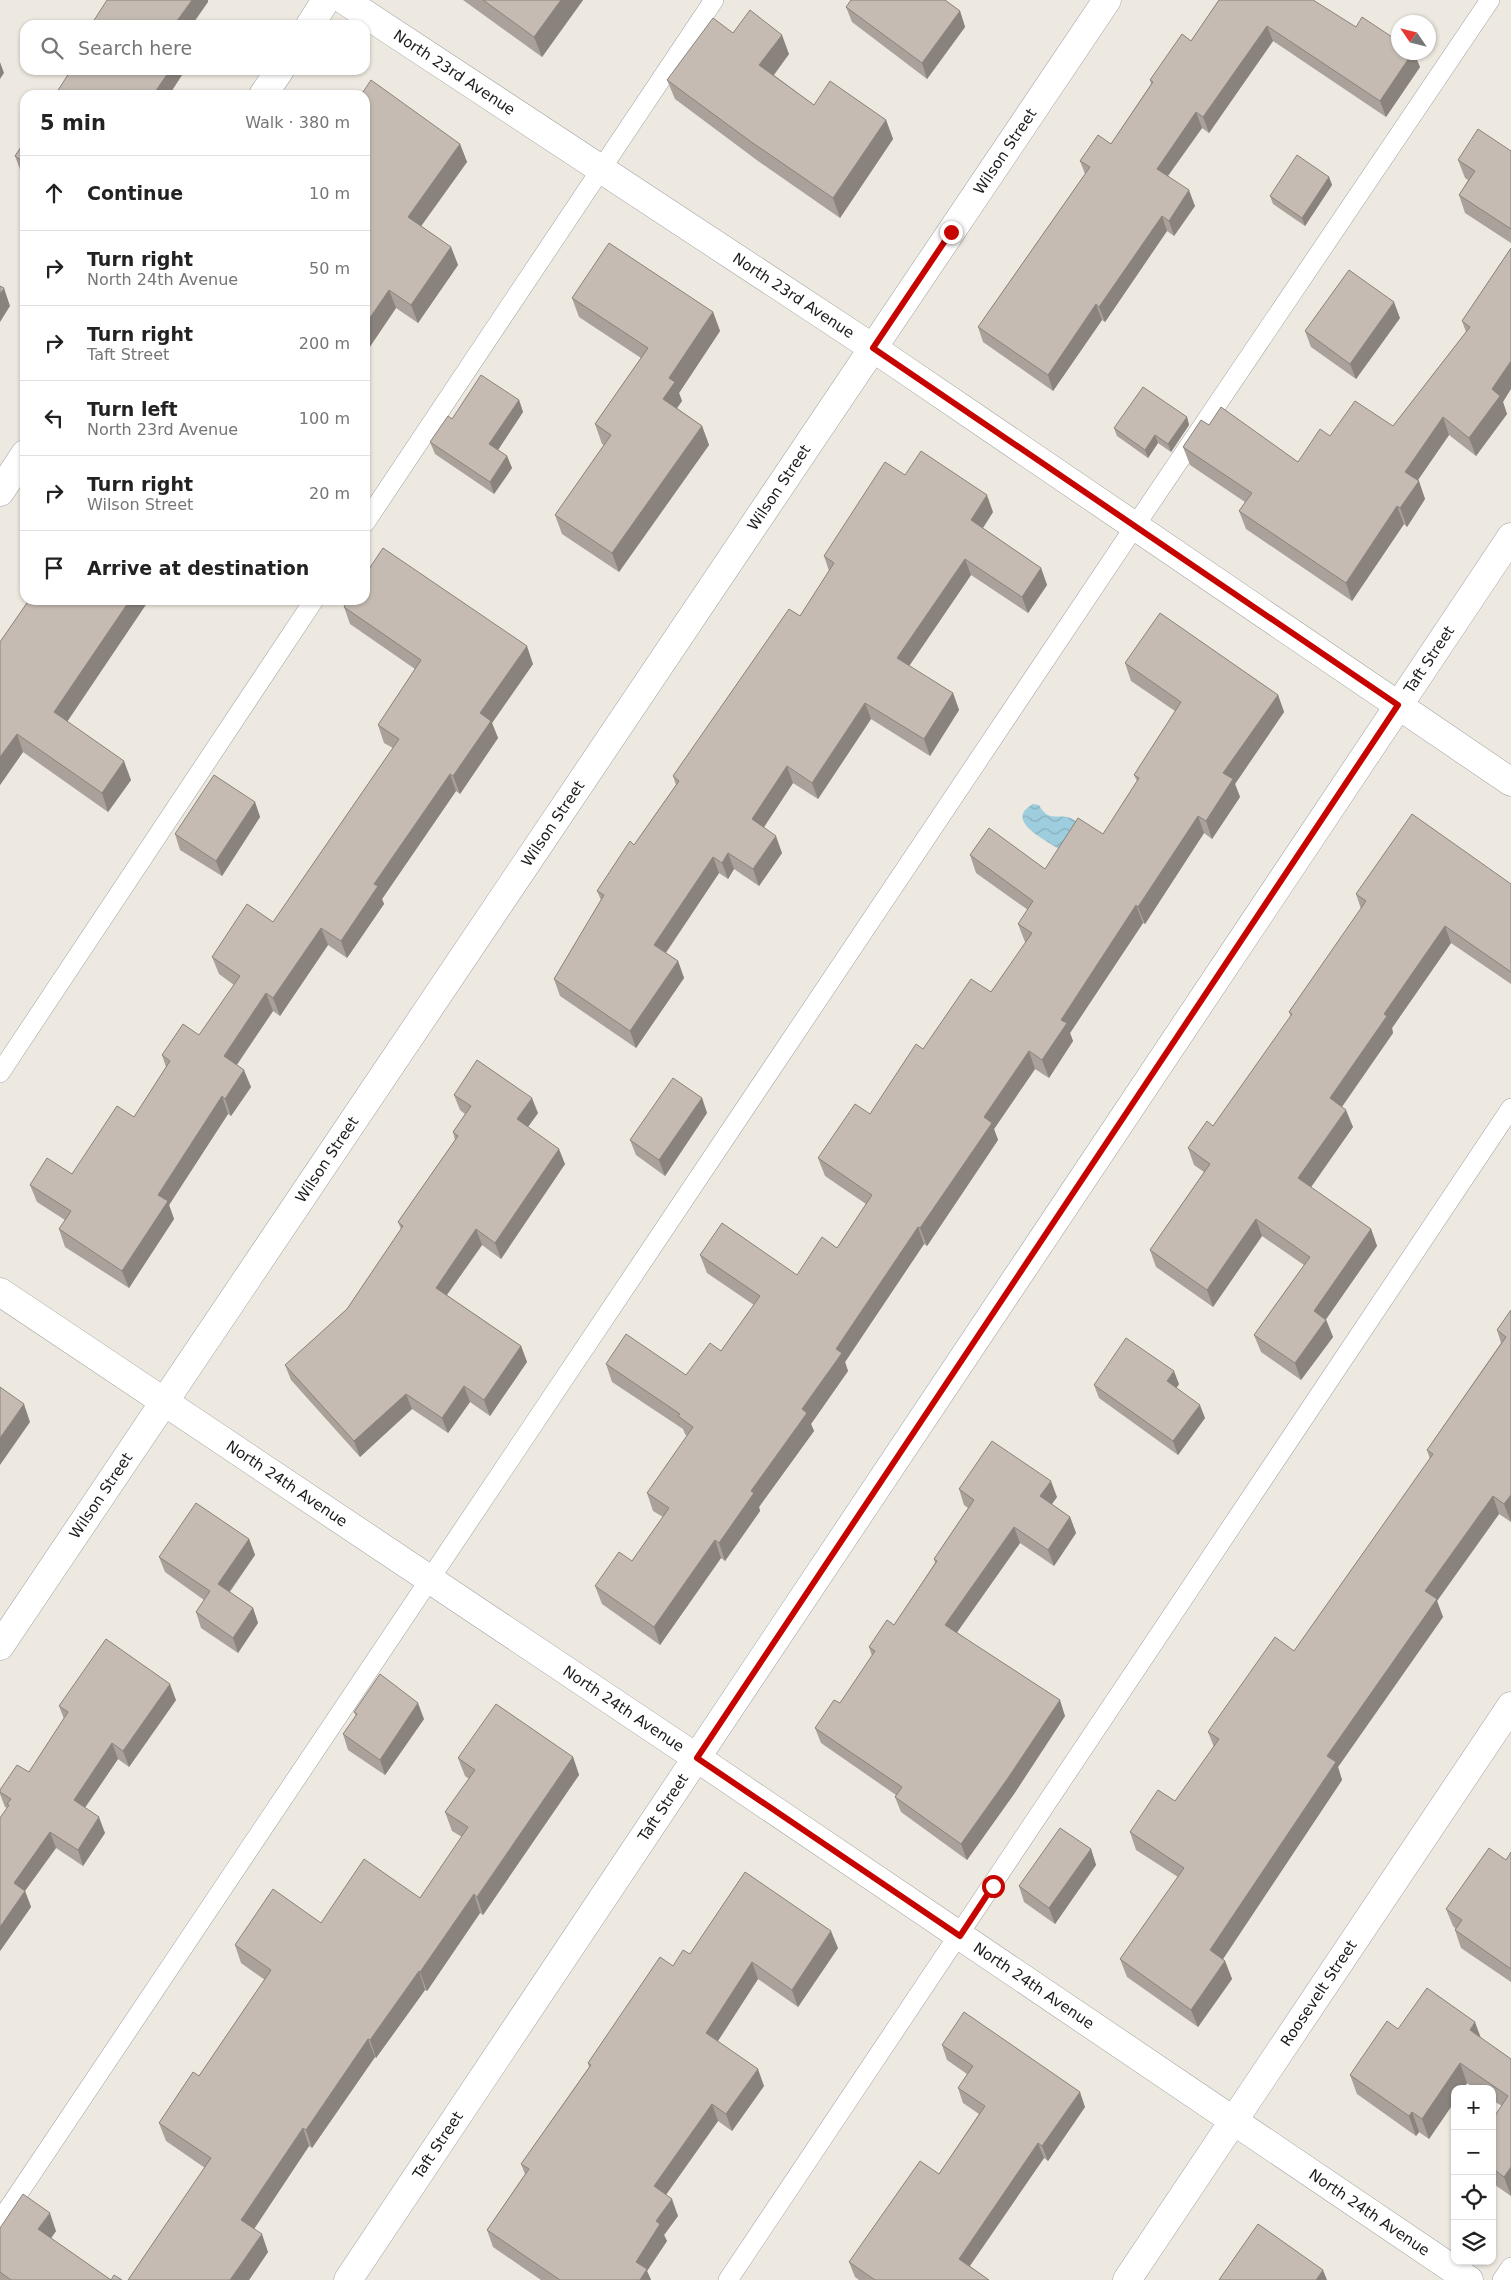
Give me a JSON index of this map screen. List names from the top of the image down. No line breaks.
{"streets":{"street":["North 23rd Avenue","Wilson Street","Taft Street","North 24th Avenue","Roosevelt Street"]},"crossings":[["North 23rd Avenue","Wilson Street"],["North 23rd Avenue","Taft Street"],["Wilson Street","North 24th Avenue"],["Taft Street","North 24th Avenue"],["North 24th Avenue","Roosevelt Street"]],"north":"top left","page":{"search":"Search here","heading":["5 min","Walk · 380 m"],"list":[["Continue","10 m"],["Turn right","North 24th Avenue","50 m"],["Turn right","Taft Street","200 m"],["Turn left","North 23rd Avenue","100 m"],["Turn right","Wilson Street","20 m"],"Arrive at destination"],"map_buttons":["+","−"]}}
